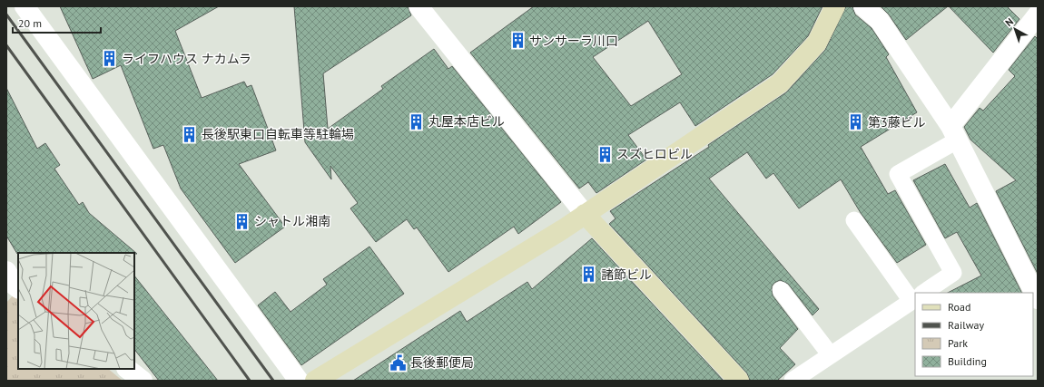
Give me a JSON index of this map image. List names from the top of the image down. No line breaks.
{"places":{"building":["サンサーラ川口","ライフハウス ナカムラ","丸屋本店ビル","第3藤ビル","長後駅東口自転車等駐輪場","スズヒロビル","シャトル湘南","諸節ビル"],"public building":["長後郵便局"]},"legend":["Road","Railway","Park","Building"],"scale_bar":"20 m","north":"top left"}
